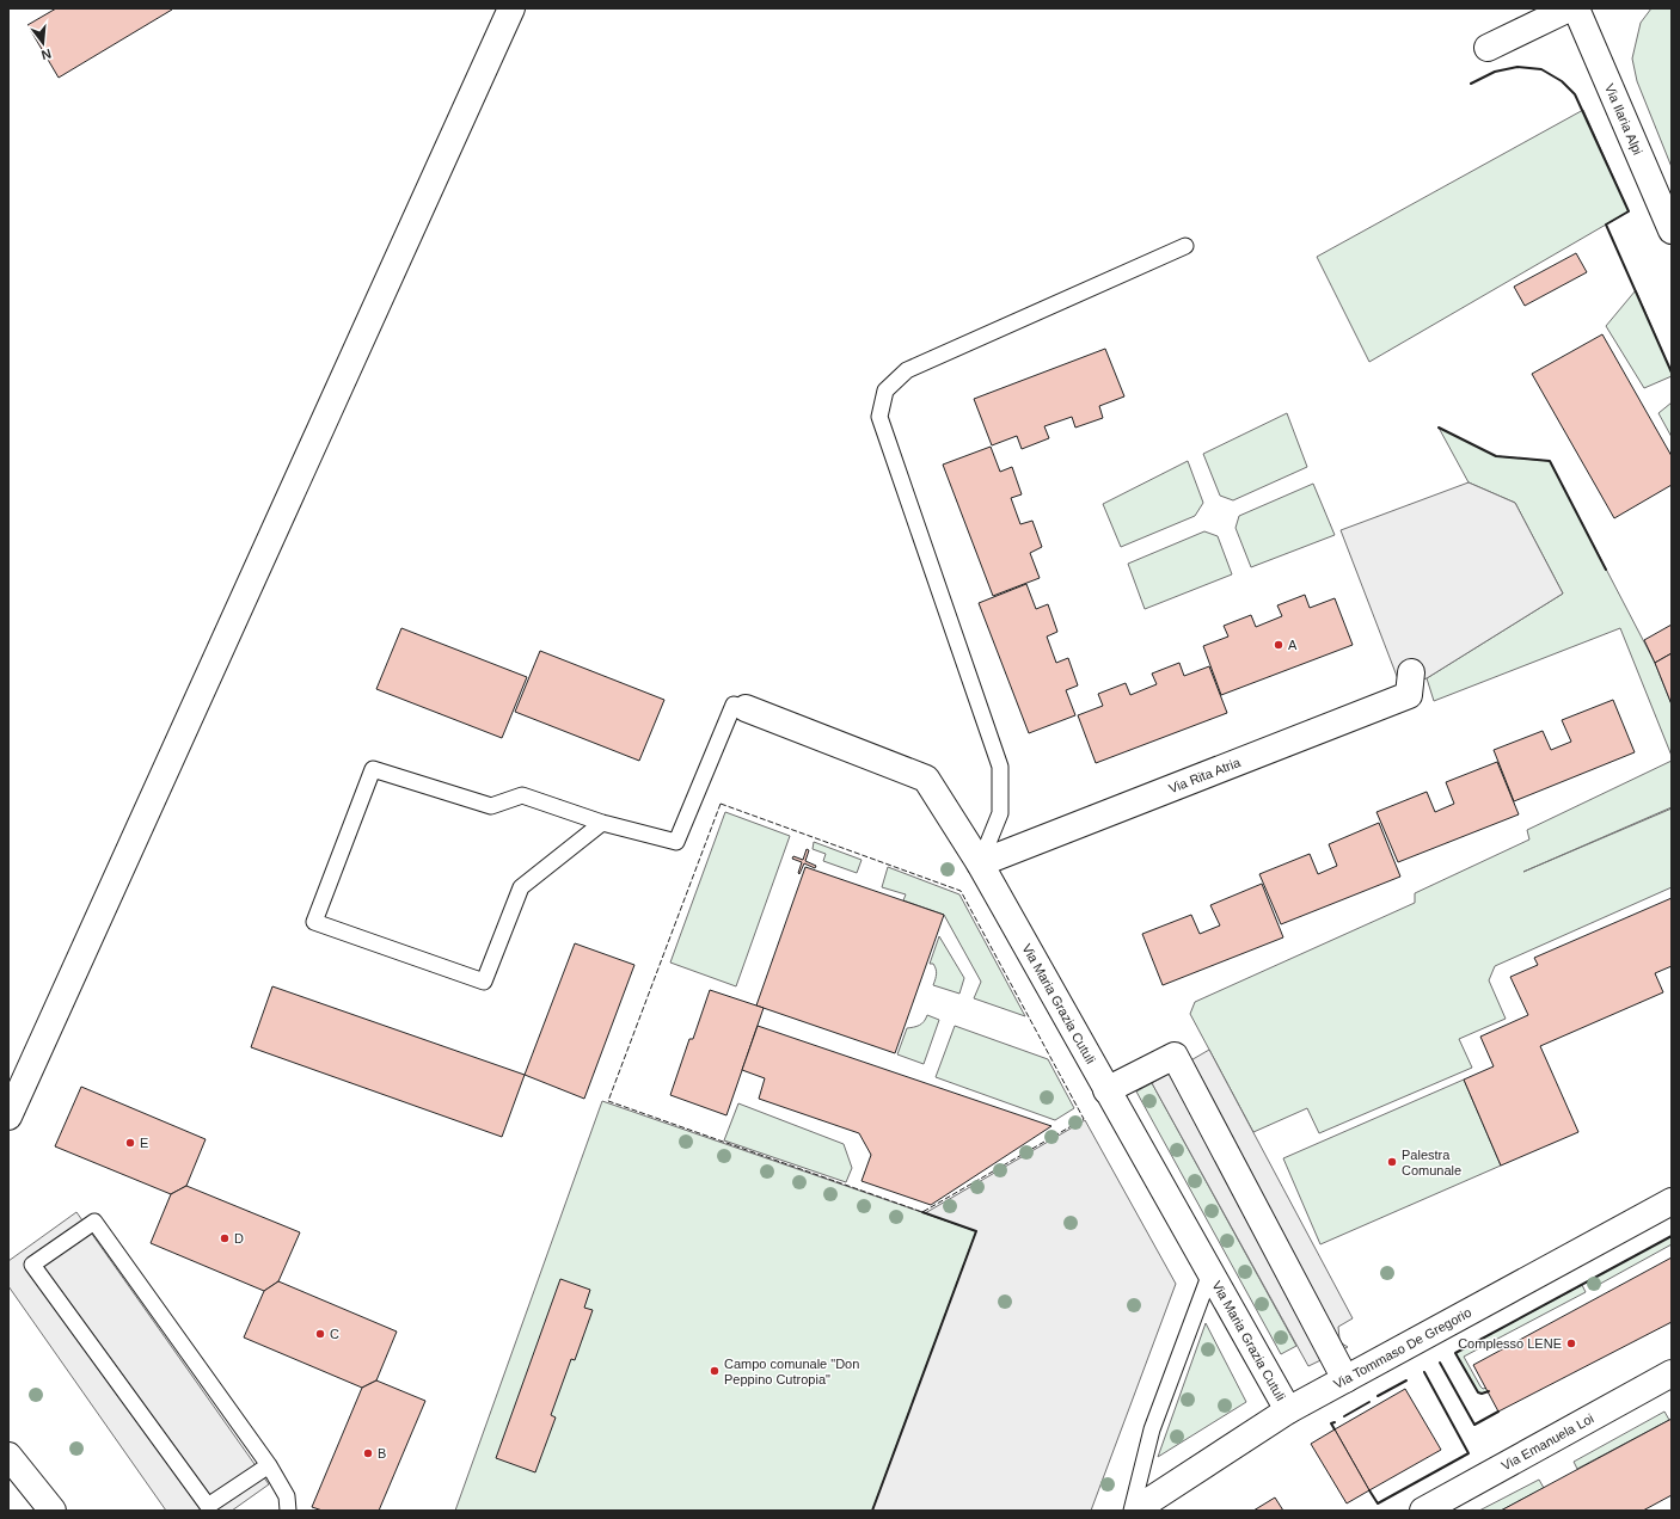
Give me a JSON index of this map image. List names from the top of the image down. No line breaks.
{"streets":{"street":["Via Ilaria Alpi","Via Rita Atria","Via Maria Grazia Cutuli","Via Tommaso De Gregorio","Via Emanuela Loi"]},"crossings":[["Via Rita Atria","Via Maria Grazia Cutuli"],["Via Maria Grazia Cutuli","Via Tommaso De Gregorio"]],"places":["A","E","Palestra Comunale","D","C","Complesso LENE","Campo comunale \"Don Peppino Cutropia\"","B"],"north":"bottom"}
